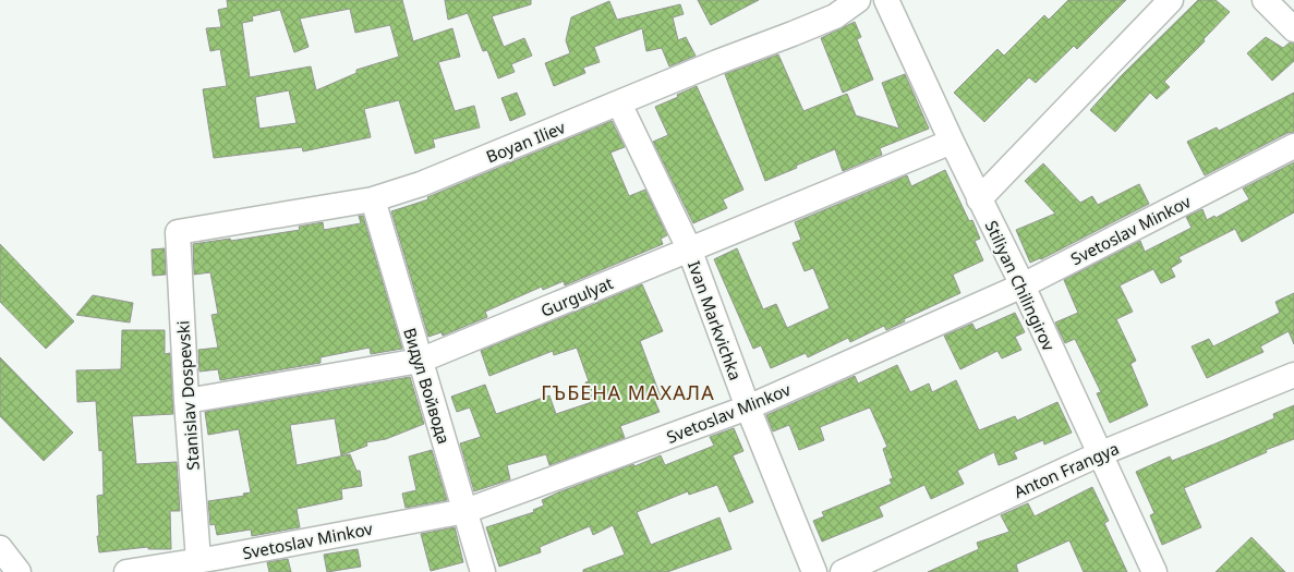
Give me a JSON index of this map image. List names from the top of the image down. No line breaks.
{"streets":{"street":["Boyan Iliev","Svetoslav Minkov","Stiliyan Chilingirov","Gurgulyat","Ivan Markvichka","Видул Войвода","Stanislav Dospevski","Anton Frangya"]},"crossings":[["Boyan Iliev","Ivan Markvichka"],["Boyan Iliev","Видул Войвода"],["Boyan Iliev","Stanislav Dospevski"],["Svetoslav Minkov","Stiliyan Chilingirov"],["Svetoslav Minkov","Ivan Markvichka"],["Svetoslav Minkov","Видул Войвода"],["Svetoslav Minkov","Stanislav Dospevski"],["Stiliyan Chilingirov","Gurgulyat"],["Stiliyan Chilingirov","Anton Frangya"],["Gurgulyat","Ivan Markvichka"],["Gurgulyat","Видул Войвода"],["Gurgulyat","Stanislav Dospevski"]],"districts":["ГЪБЕНА МАХАЛА"]}
